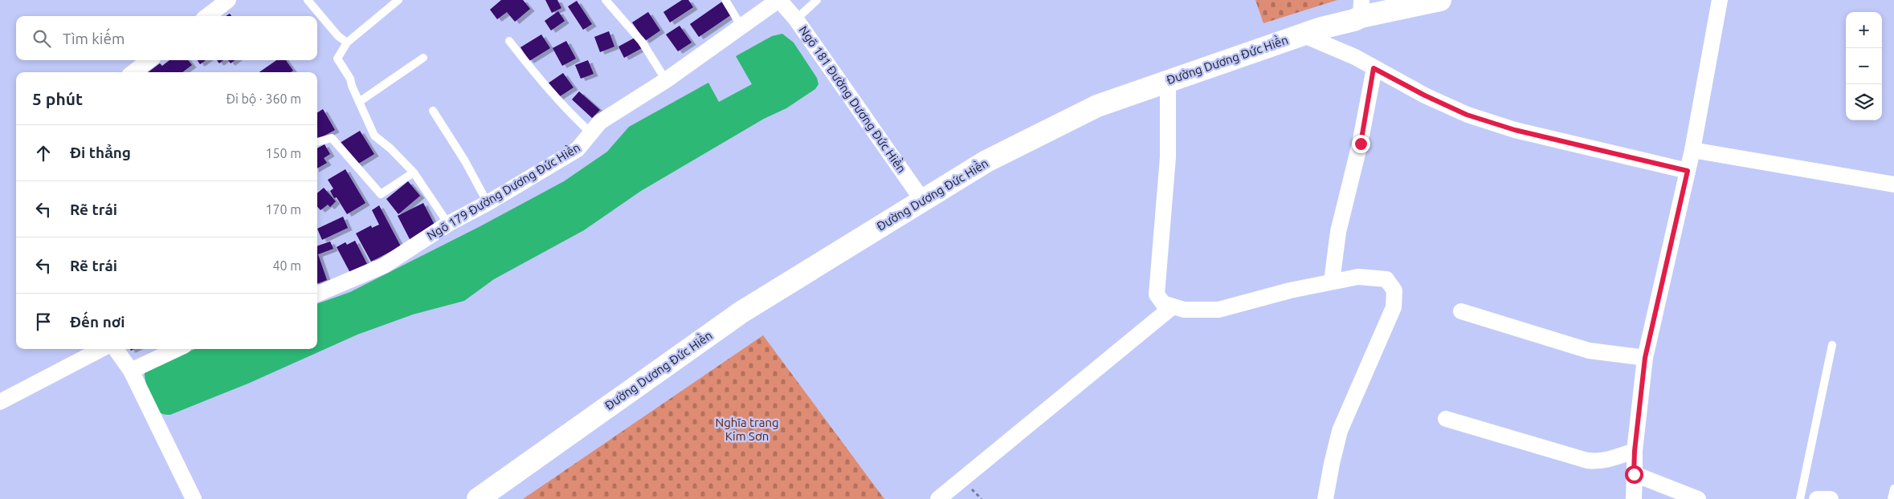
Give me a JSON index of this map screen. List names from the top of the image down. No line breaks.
{"streets":{"highway":["Đường Dương Đức Hiền"],"street":["Ngõ 181 Đường Dương Đức Hiền","Ngõ 179 Đường Dương Đức Hiền"]},"crossings":[["Đường Dương Đức Hiền","Ngõ 181 Đường Dương Đức Hiền"],["Ngõ 181 Đường Dương Đức Hiền","Ngõ 179 Đường Dương Đức Hiền"]],"parks":["Nghĩa trang Kim Sơn"],"page":{"map_buttons":["+","−"],"search":"Tìm kiếm","heading":["5 phút","Đi bộ · 360 m"],"list":[["Đi thẳng","150 m"],["Rẽ trái","170 m"],["Rẽ trái","40 m"],"Đến nơi"]}}
